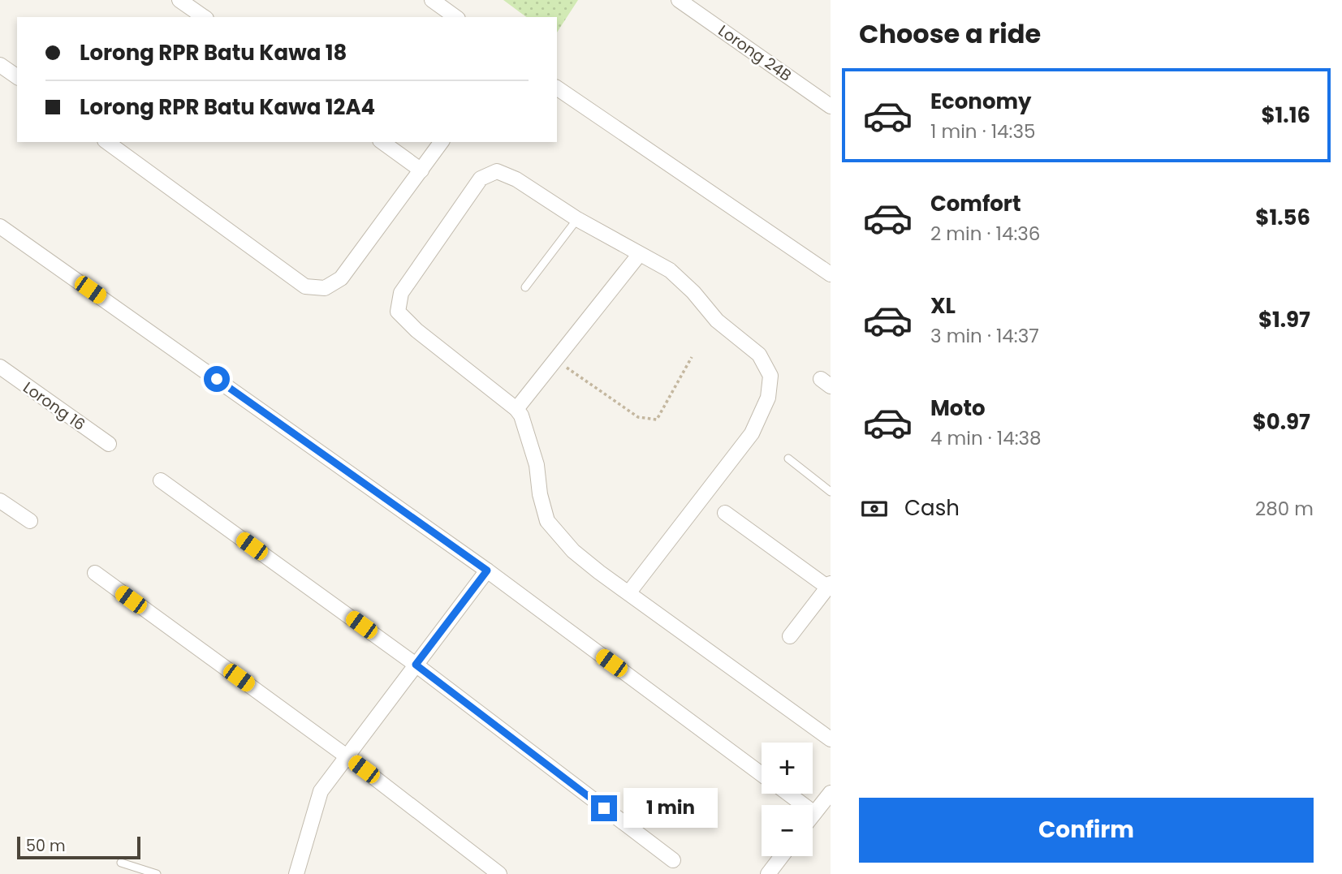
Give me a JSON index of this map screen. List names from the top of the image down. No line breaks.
{"streets":{"street":["Lorong 24B","Lorong 16"]},"scale_bar":"50 m","page":{"heading":"Choose a ride","banner":["Lorong RPR Batu Kawa 18","Lorong RPR Batu Kawa 12A4"],"list":[{"name":"Economy","note":"1 min · 14:35","value":"$1.16"},{"name":"Comfort","note":"2 min · 14:36","value":"$1.56"},{"name":"XL","note":"3 min · 14:37","value":"$1.97"},{"name":"Moto","note":"4 min · 14:38","value":"$0.97"}],"pay":["Cash","280 m"],"map_buttons":["+","−"],"buttons":"Confirm","bubble":"1 min","scale":"50 m"}}
